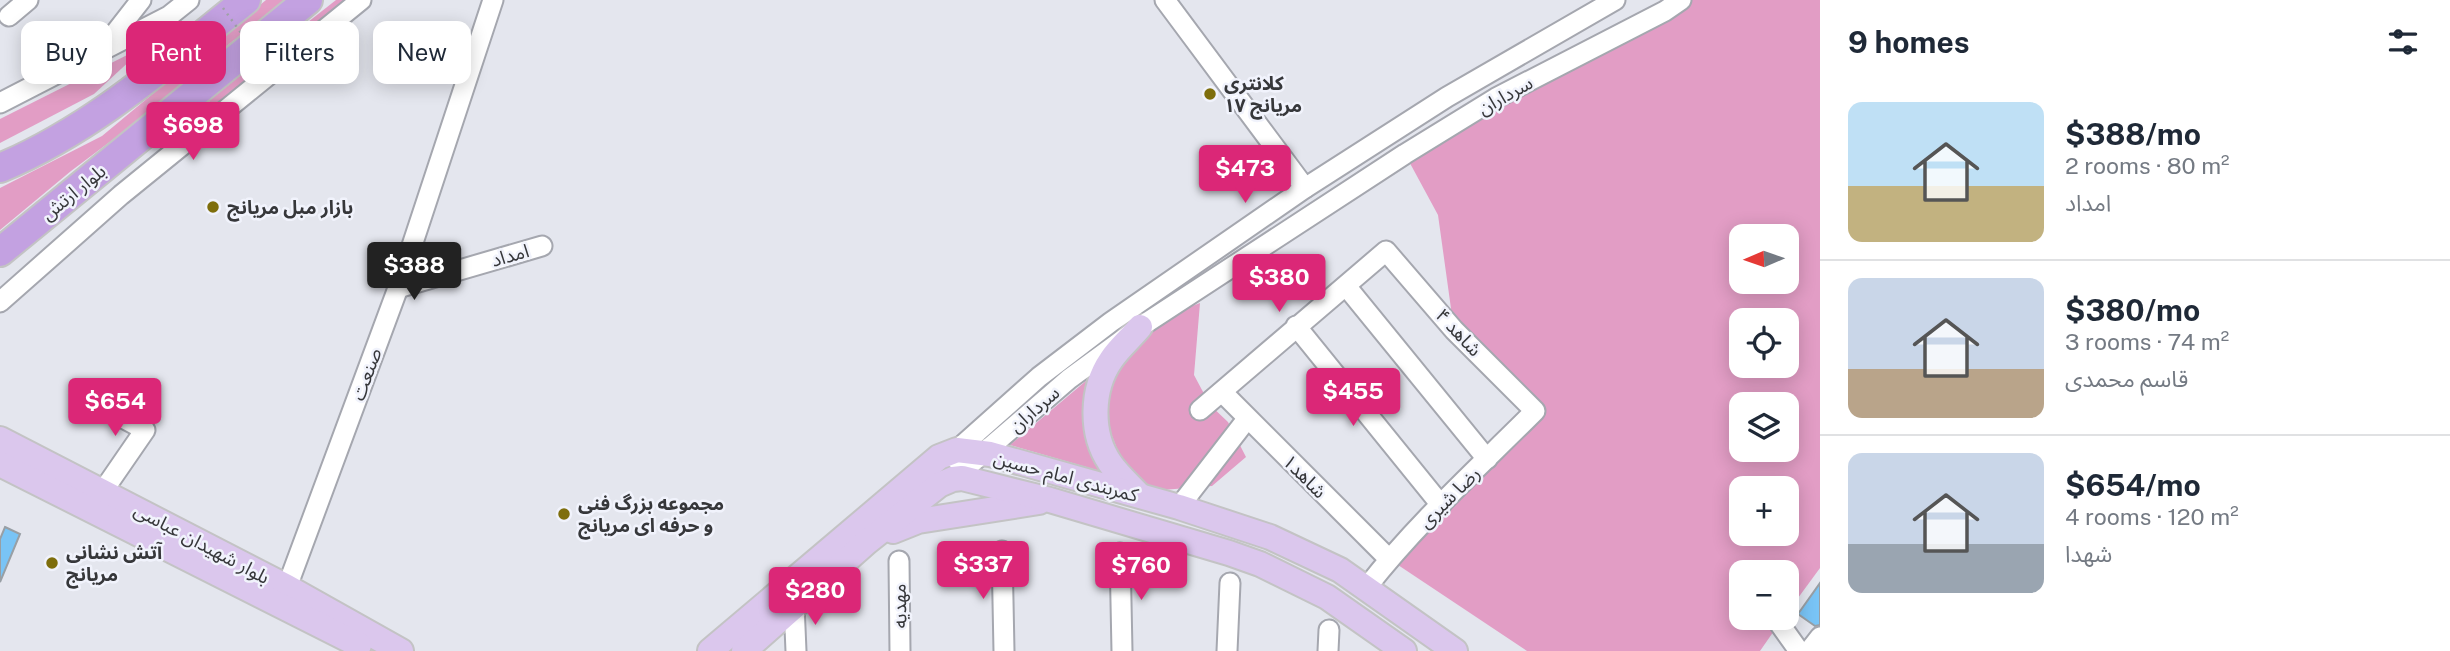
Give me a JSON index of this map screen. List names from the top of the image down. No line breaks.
{"streets":{"highway":["بلوار ارتش"],"main road":["کمربندی امام حسین","بلوار شهیدان عباسی"],"street":["سرداران","امداد","شاهد ۴","صنعت","شاهد۱","رضا شیری","مهدیه"]},"crossings":[["سرداران","کمربندی امام حسین"],["امداد","صنعت"],["شاهد ۴","رضا شیری"],["صنعت","بلوار شهیدان عباسی"],["کمربندی امام حسین","رضا شیری"],["شاهد۱","رضا شیری"]],"places":["کلانتری ۱۷ مریانج","بازار مبل مریانج","مجموعه بزرگ فنی و حرفه ای مریانج","آتش نشانی مریانج"],"north":"left","page":{"heading":"9 homes","chip":["Buy","Rent","Filters","New"],"list":[{"name":"$388/mo","note":"2 rooms · 80 m² · امداد"},{"name":"$380/mo","note":"3 rooms · 74 m² · قاسم محمدی"},{"name":"$654/mo","note":"4 rooms · 120 m² · شهدا"}],"price":["$698","$473","$388","$380","$455","$654","$337","$760","$280"],"map_buttons":["+","−"]}}
